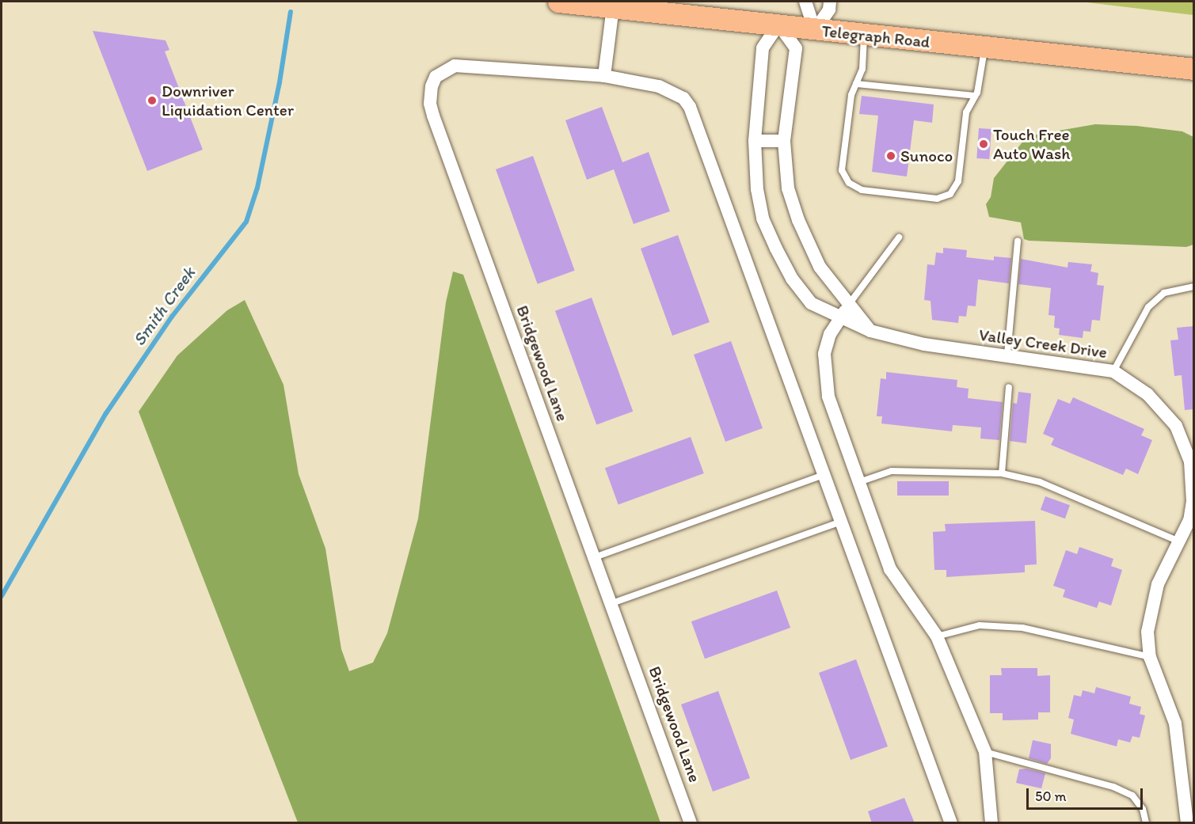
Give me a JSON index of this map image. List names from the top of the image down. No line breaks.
{"streets":{"main road":["Telegraph Road"],"street":["Valley Creek Drive","Bridgewood Lane"]},"crossings":[["Telegraph Road","Valley Creek Drive"]],"water":["Smith Creek"],"places":["Downriver Liquidation Center","Touch Free Auto Wash","Sunoco"],"scale_bar":"50 m"}
